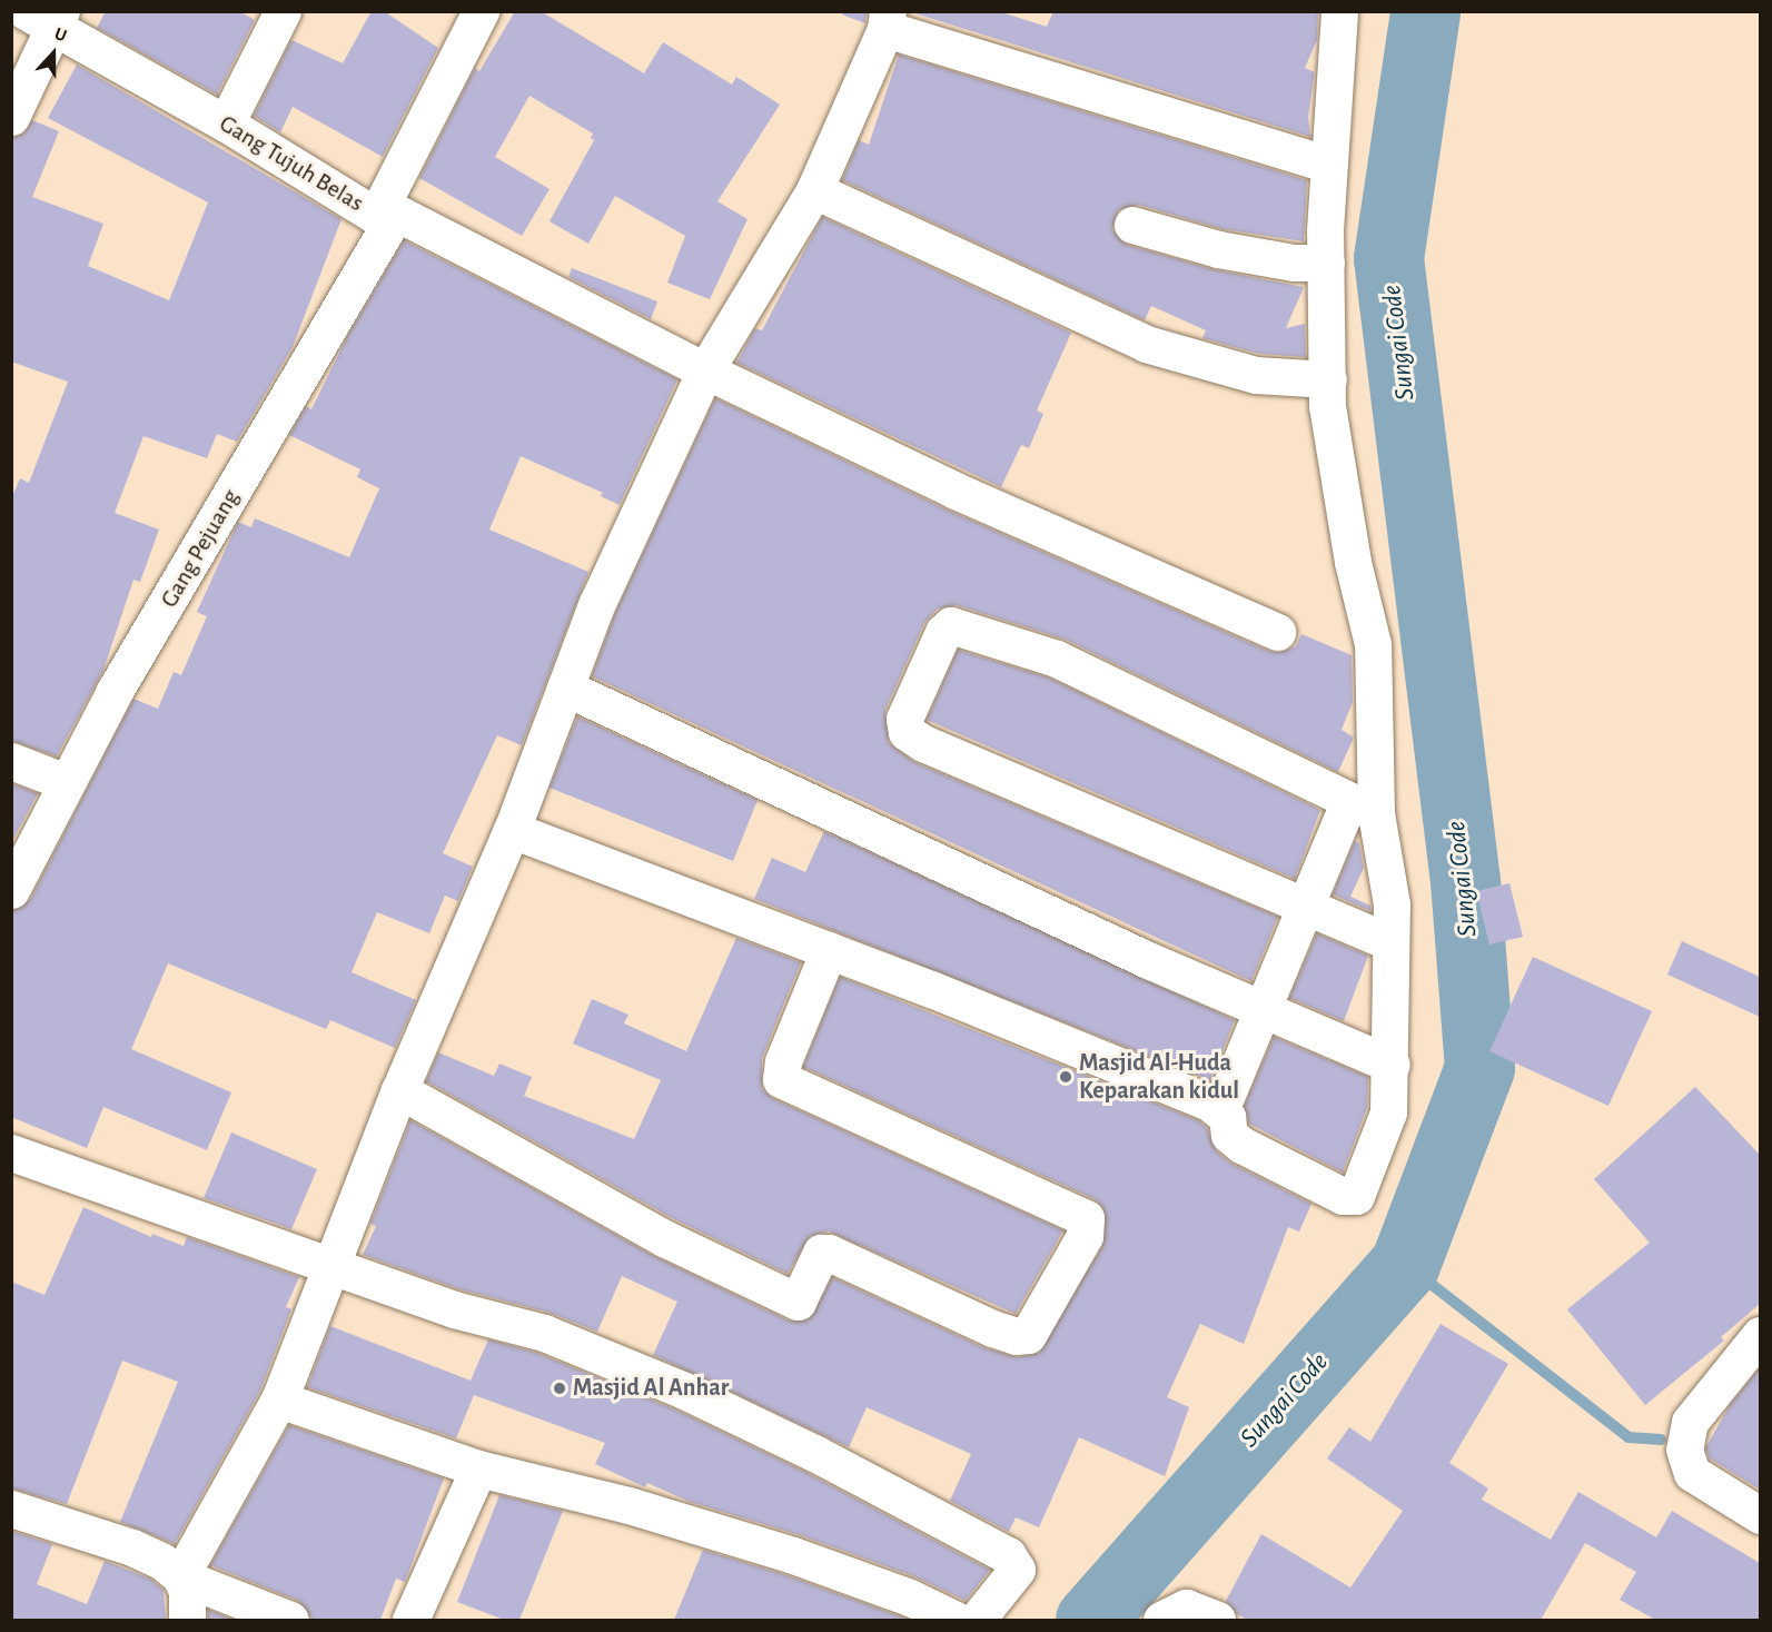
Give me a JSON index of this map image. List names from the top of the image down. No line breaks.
{"streets":{"street":["Gang Tujuh Belas","Gang Pejuang"]},"crossings":[["Gang Tujuh Belas","Gang Pejuang"]],"water":["Sungai Code"],"places":["Masjid Al-Huda Keparakan kidul","Masjid Al Anhar"],"north":"top"}
